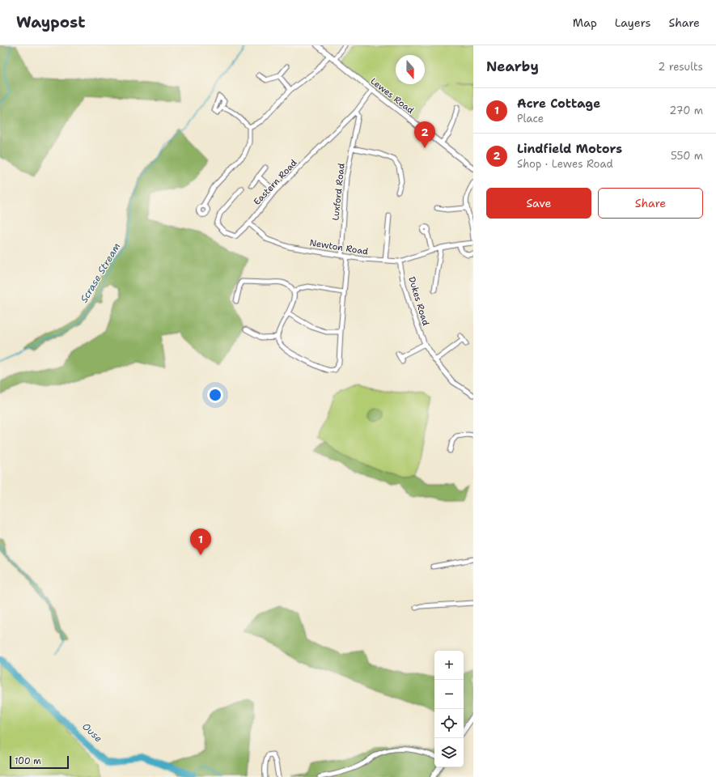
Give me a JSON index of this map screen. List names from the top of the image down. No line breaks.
{"streets":{"main road":["Lewes Road"],"street":["Eastern Road","Luxford Road","Newton Road","Dukes Road"]},"crossings":[["Lewes Road","Eastern Road"],["Eastern Road","Luxford Road"],["Eastern Road","Newton Road"],["Luxford Road","Newton Road"],["Newton Road","Dukes Road"]],"water":["Scrase Stream","Ouse"],"scale_bar":"100 m","north":"bottom","page":{"header":"Waypost","nav":["Map","Layers","Share"],"heading":["Nearby","2 results"],"list":[{"mark":"1","name":"Acre Cottage","note":"Place","value":"270 m"},{"mark":"2","name":"Lindfield Motors","note":"Shop · Lewes Road","value":"550 m"}],"pins":["2","1"],"buttons":["Save","Share"],"map_buttons":["+","−"],"scale":"100 m"}}
